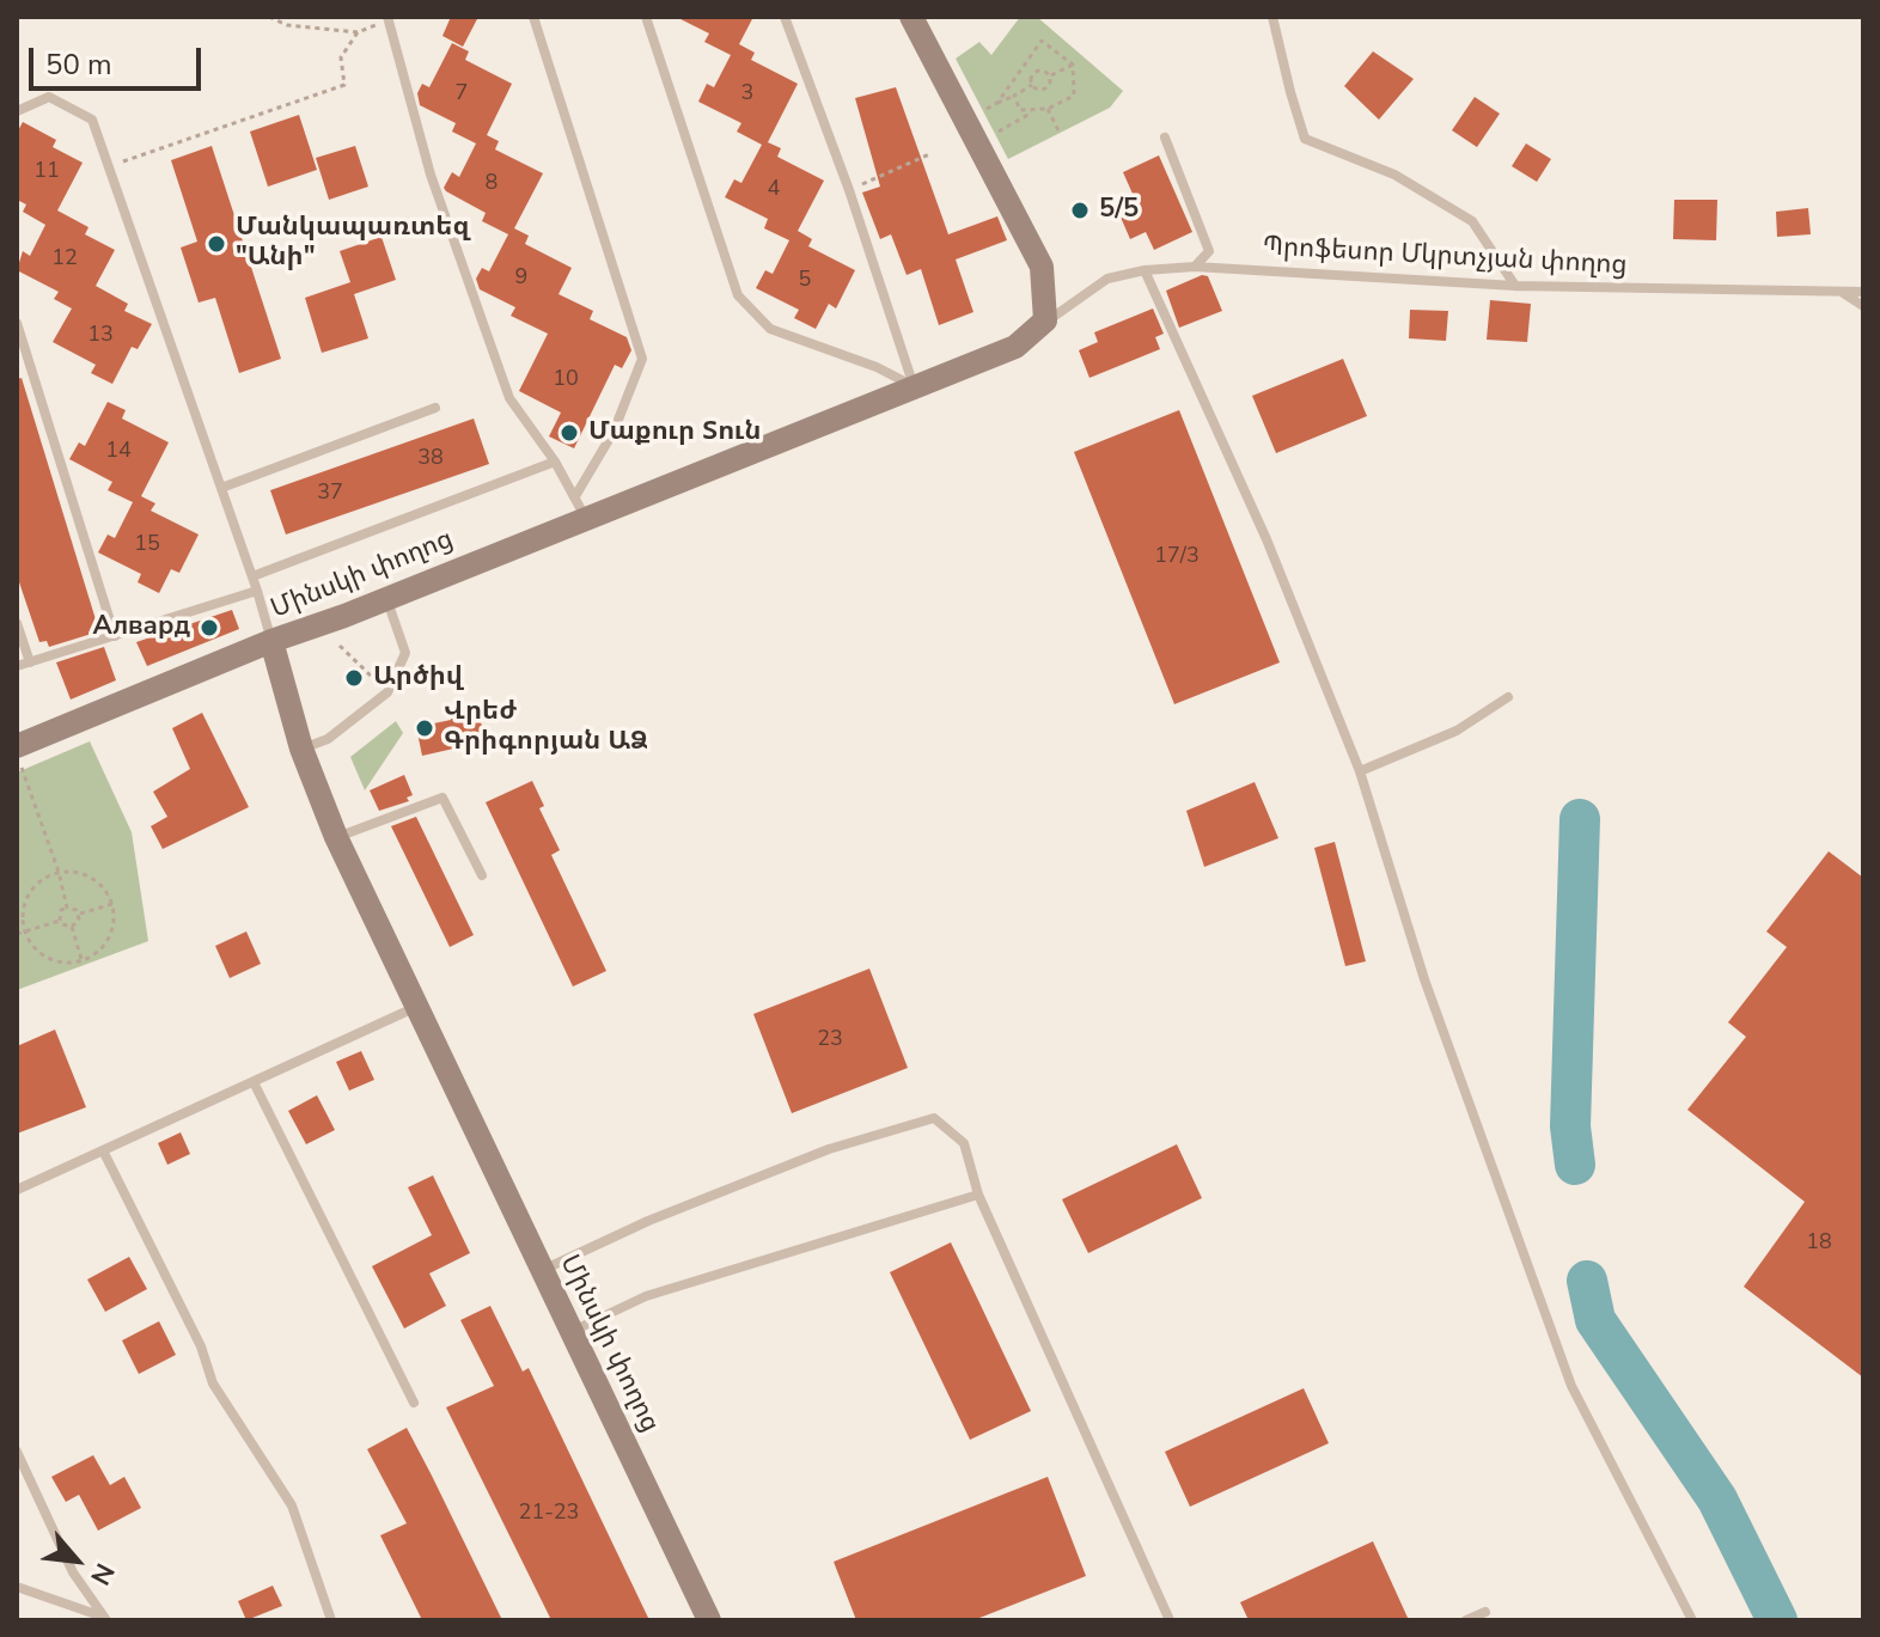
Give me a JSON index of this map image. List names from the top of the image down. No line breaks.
{"streets":{"main road":["Մինսկի փողոց"],"lane":["Պրոֆեսոր Մկրտչյան փողոց"]},"crossings":[["Պրոֆեսոր Մկրտչյան փողոց","Մինսկի փողոց"]],"places":["5/5","Մանկապառտեզ \"Անի\"","Մաքուր Տուն","Алвард","Արծիվ","Վրեժ Գրիգորյան ԱՁ"],"house_numbers":["7","3","11","8","4","12","9","5","13","10","14","38","37","15","17/3","23","18","21-23"],"scale_bar":"50 m","north":"bottom right"}
